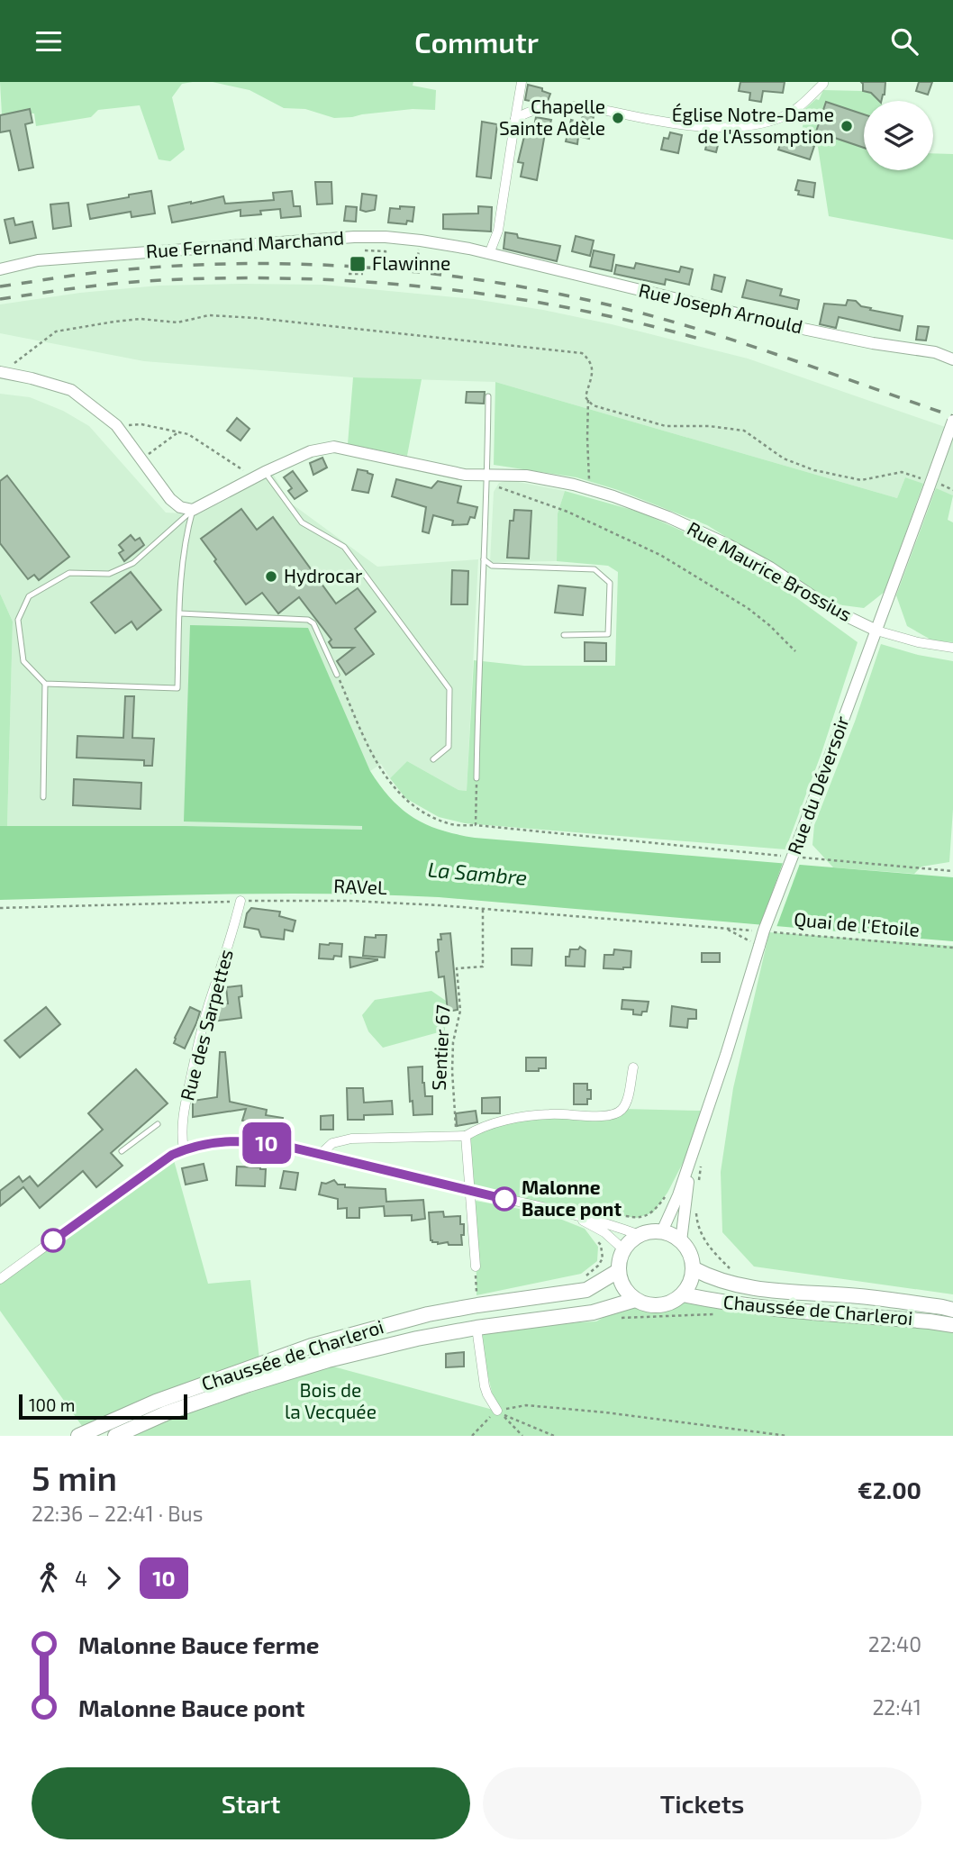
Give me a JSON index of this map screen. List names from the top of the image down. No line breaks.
{"streets":{"main road":["Chaussée de Charleroi"],"street":["Rue Fernand Marchand","Rue Joseph Arnould","Rue Maurice Brossius","Rue du Déversoir","Rue des Sarpettes"],"path":["RAVeL","Quai de l'Etoile","Sentier 67"]},"crossings":[["Rue Fernand Marchand","Rue Joseph Arnould"],["Rue Maurice Brossius","Rue du Déversoir"],["Rue du Déversoir","Chaussée de Charleroi"],["RAVeL","Rue des Sarpettes"],["RAVeL","Sentier 67"]],"water":["La Sambre"],"parks":["Bois de la Vecquée"],"places":{"other":["Chapelle Sainte Adèle","Église Notre-Dame de l'Assomption","Hydrocar","Malonne Bauce pont"],"transit":["Flawinne"]},"lines":["bus line 10"],"scale_bar":"100 m","page":{"header":"Commutr","on_map":"10","scale":"100 m","heading":["5 min","22:36 – 22:41 · Bus","€2.00"],"legs":["4","10"],"list":[{"name":"Malonne Bauce ferme","value":"22:40"},{"name":"Malonne Bauce pont","value":"22:41"}],"buttons":["Start","Tickets"]}}
